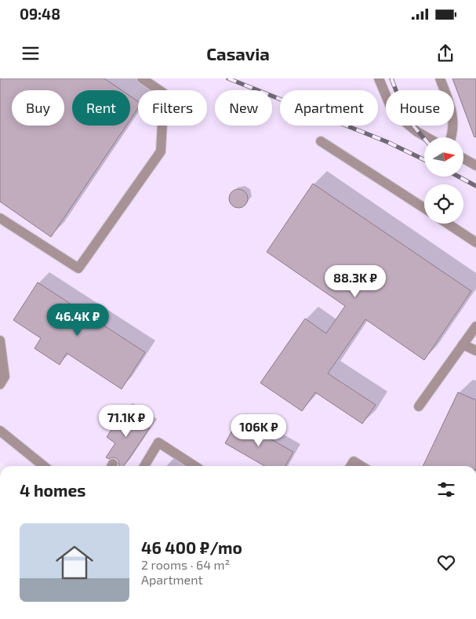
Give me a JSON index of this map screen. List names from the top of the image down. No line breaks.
{"north":"right","page":{"status":"09:48","header":"Casavia","chip":["Buy","Rent","Filters","New","Apartment","House"],"price":["88.3K ₽","46.4K ₽","71.1K ₽","106K ₽"],"heading":"4 homes","list":[{"name":"46 400 ₽/mo","note":"2 rooms · 64 m² · Apartment"}]}}
